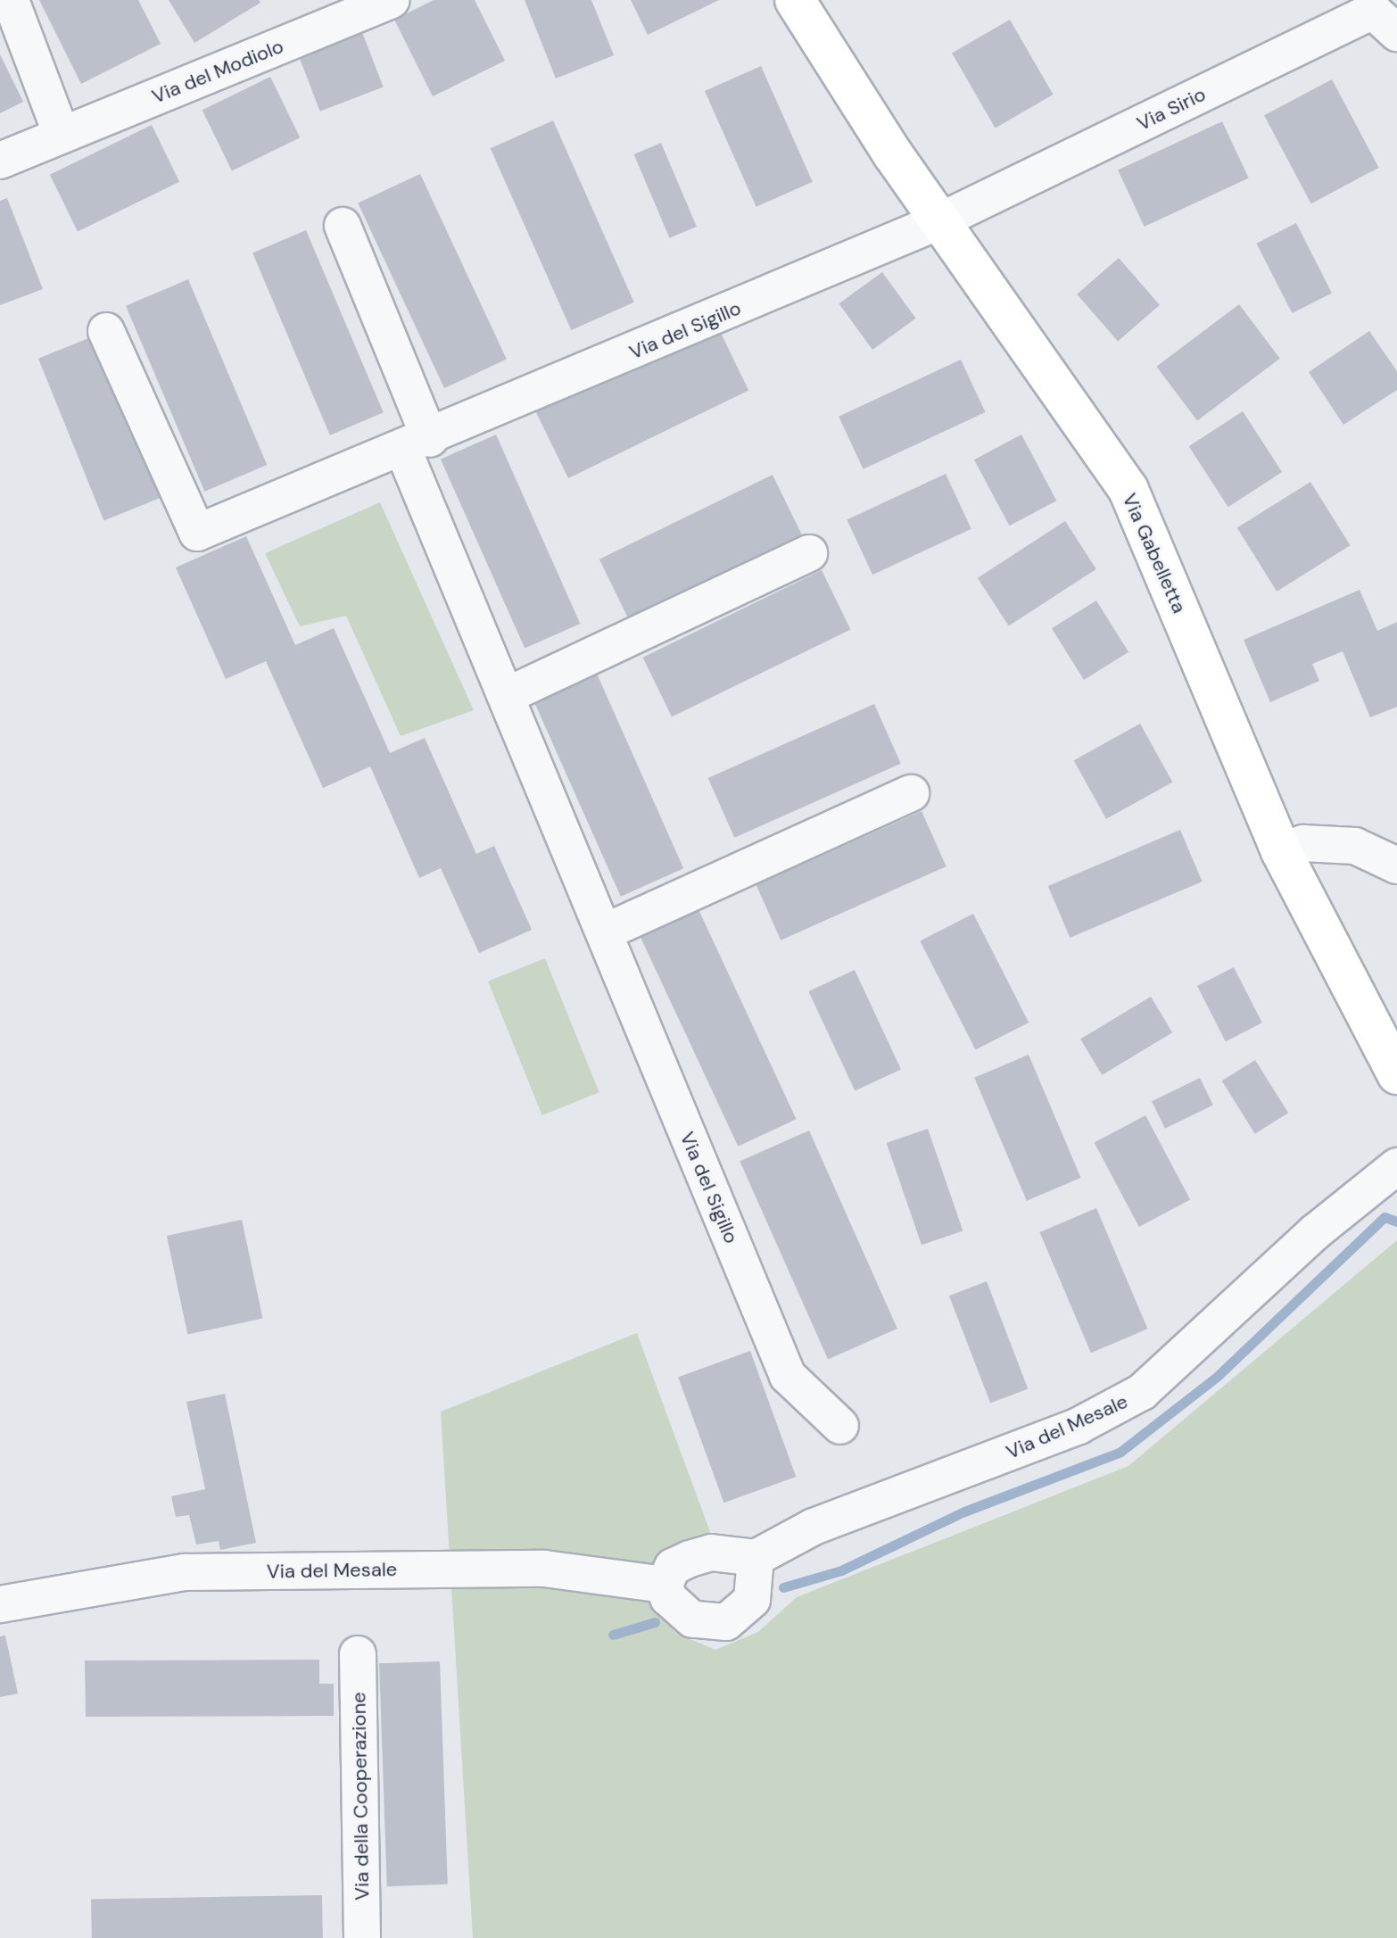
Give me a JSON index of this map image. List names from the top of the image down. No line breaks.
{"streets":{"street":["Via del Modiolo","Via Sirio","Via del Sigillo","Via Gabelletta","Via del Mesale","Via della Cooperazione"]},"crossings":[["Via Sirio","Via del Sigillo"],["Via Sirio","Via Gabelletta"],["Via del Sigillo","Via Gabelletta"]]}
